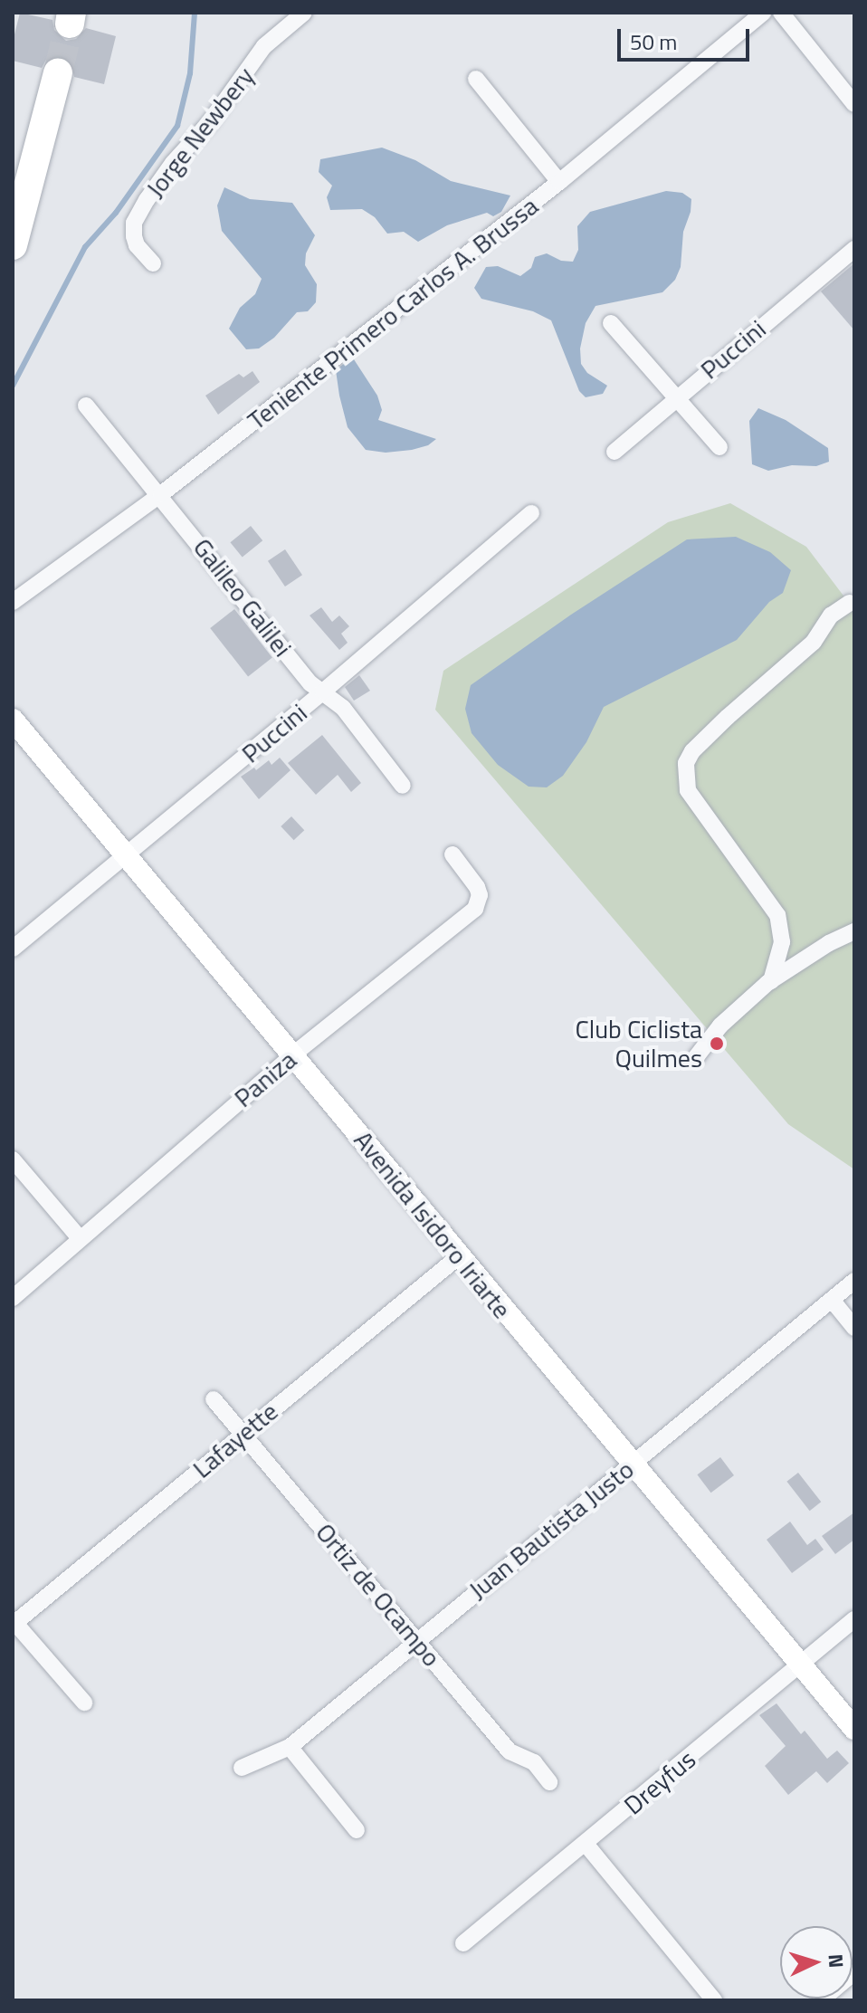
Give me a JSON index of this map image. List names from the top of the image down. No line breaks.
{"streets":{"street":["Jorge Newbery","Teniente Primero Carlos A. Brussa","Puccini","Galileo Galilei","Paniza","Avenida Isidoro Iriarte","Lafayette","Juan Bautista Justo","Ortiz de Ocampo","Dreyfus"]},"crossings":[["Teniente Primero Carlos A. Brussa","Galileo Galilei"],["Puccini","Galileo Galilei"],["Puccini","Avenida Isidoro Iriarte"],["Paniza","Avenida Isidoro Iriarte"],["Avenida Isidoro Iriarte","Lafayette"],["Avenida Isidoro Iriarte","Juan Bautista Justo"],["Avenida Isidoro Iriarte","Dreyfus"],["Lafayette","Ortiz de Ocampo"],["Juan Bautista Justo","Ortiz de Ocampo"]],"places":["Club Ciclista Quilmes"],"scale_bar":"50 m","north":"right"}
